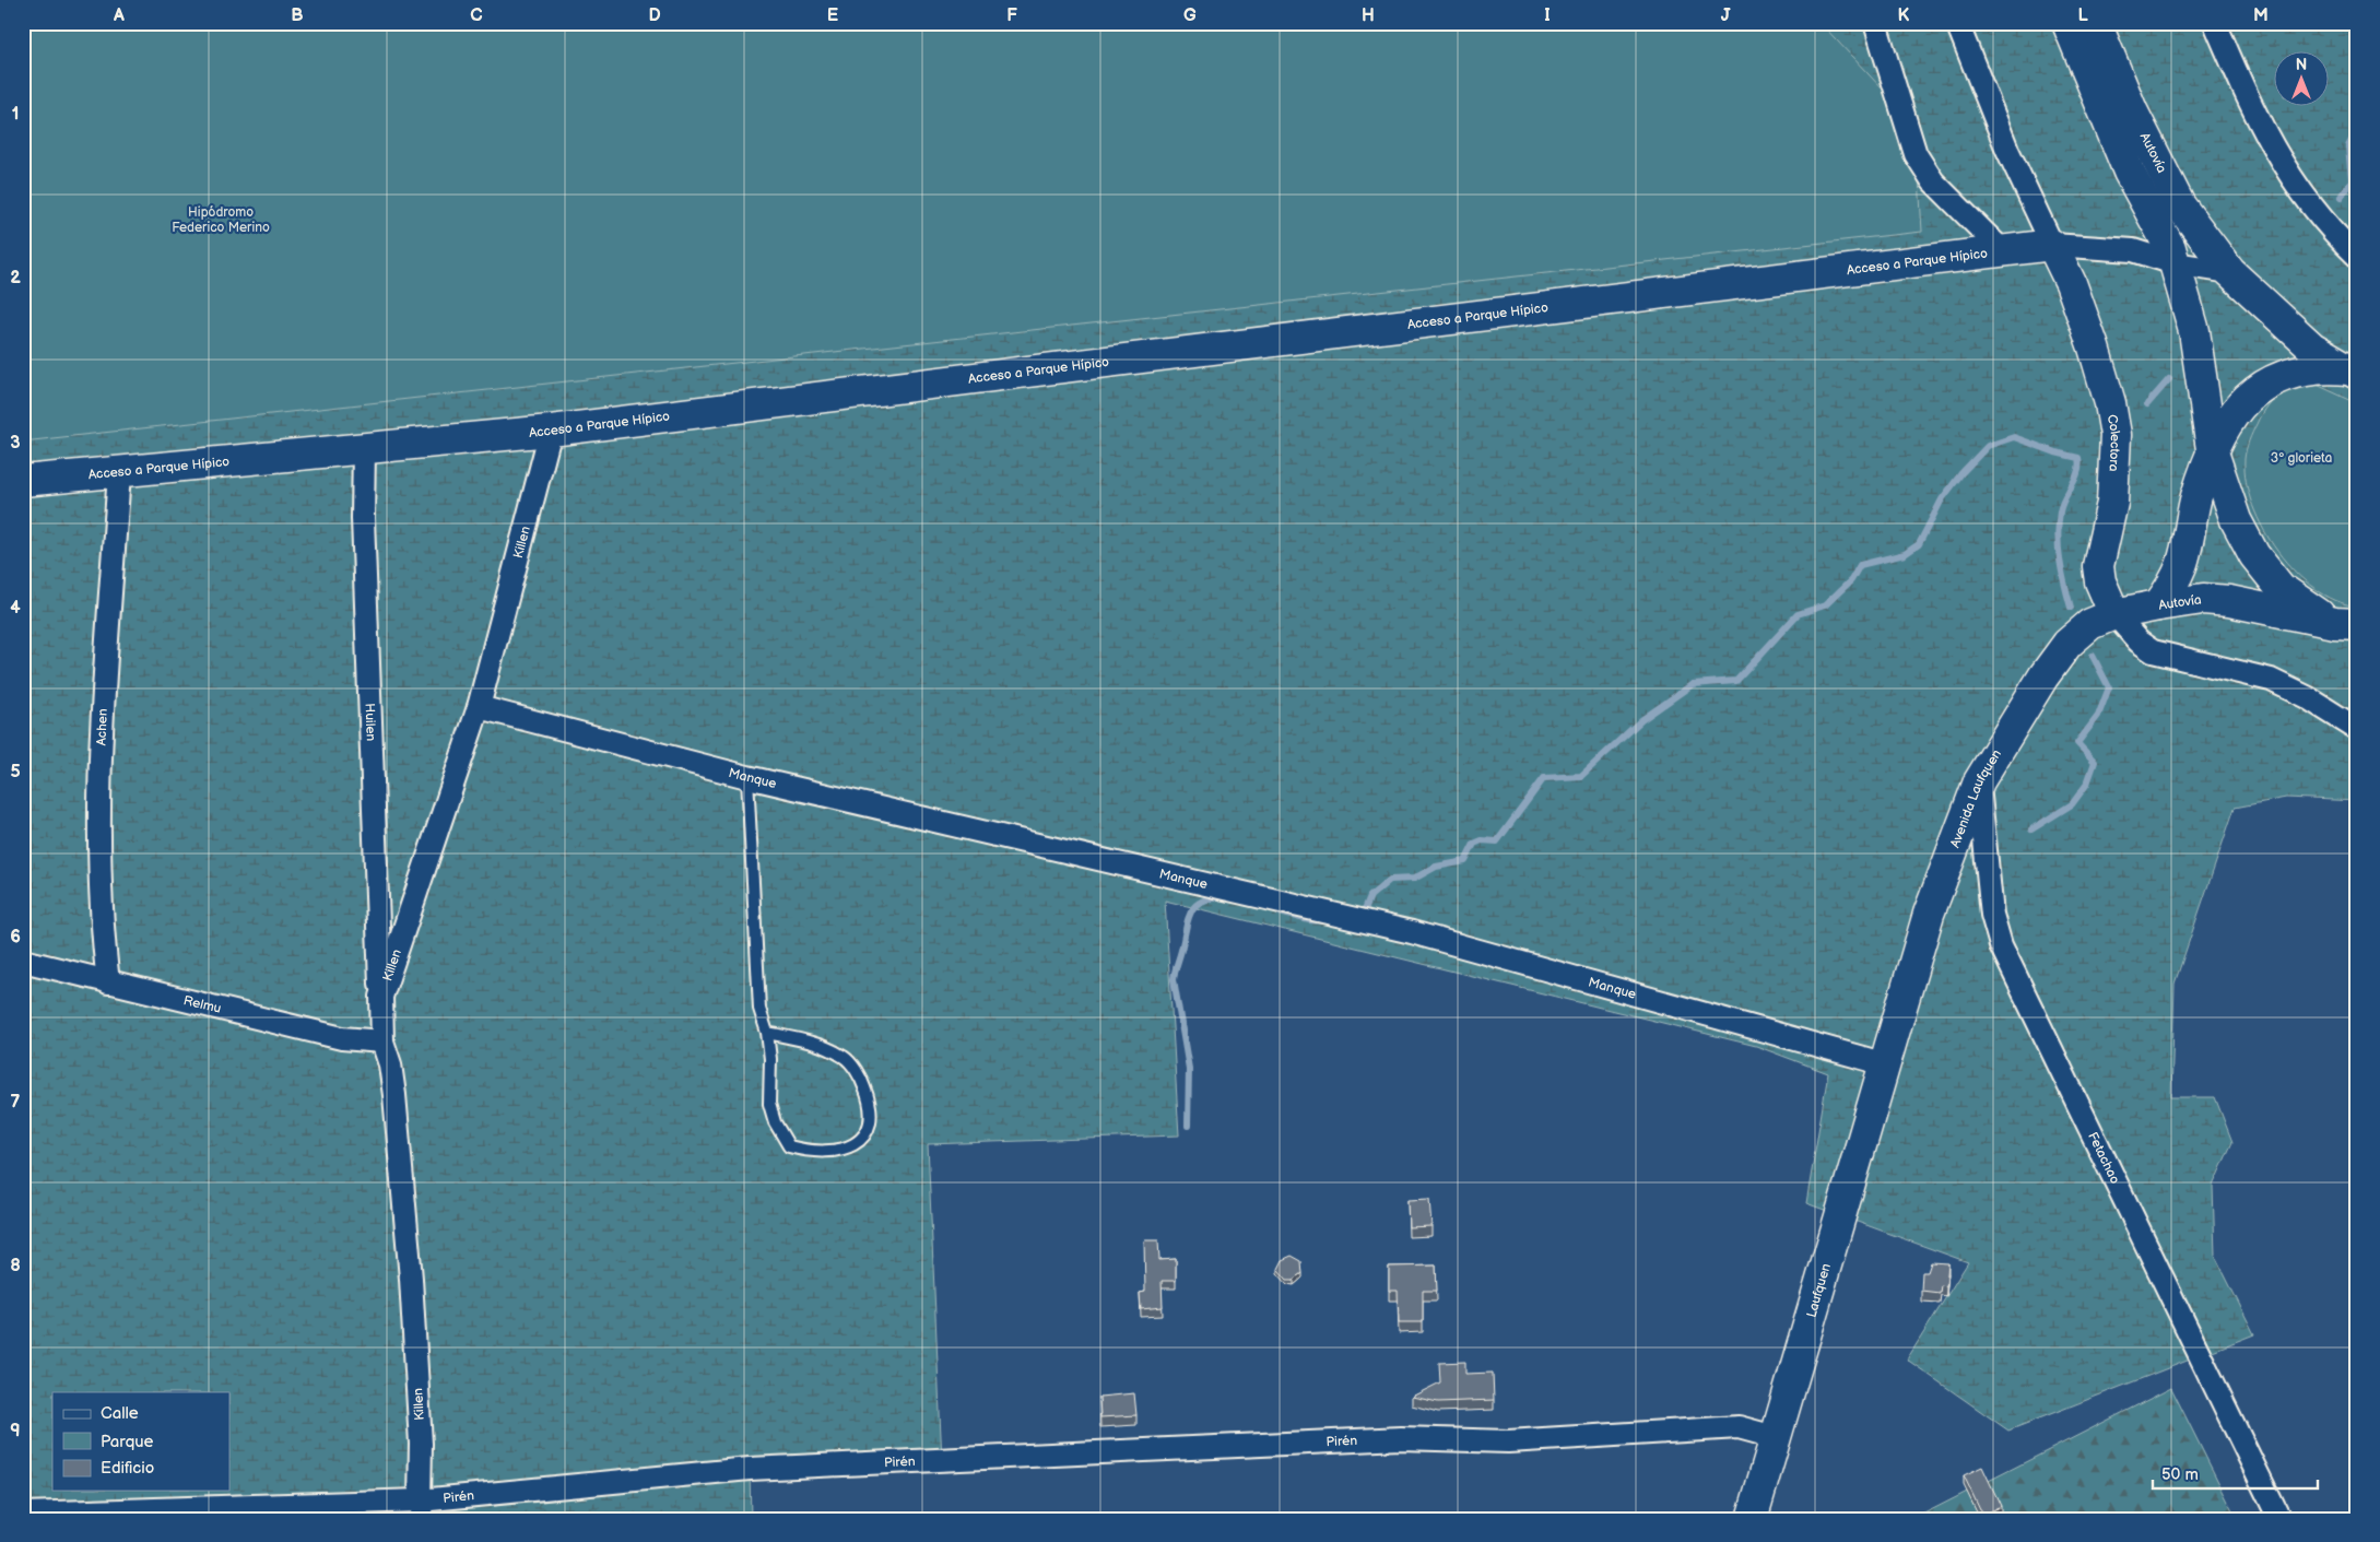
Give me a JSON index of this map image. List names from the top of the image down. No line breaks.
{"streets":{"street":["Autovía","Acceso a Parque Hípico","Colectora","Killen","Huilen","Achen","Manque","Avenida Laufquen","Relmu","Fetachao","Laufquen","Pirén"]},"crossings":[["Autovía","Avenida Laufquen"],["Acceso a Parque Hípico","Colectora"],["Acceso a Parque Hípico","Killen"],["Acceso a Parque Hípico","Huilen"],["Acceso a Parque Hípico","Achen"],["Colectora","Avenida Laufquen"],["Killen","Huilen"],["Killen","Manque"],["Killen","Relmu"],["Killen","Pirén"],["Achen","Relmu"],["Manque","Avenida Laufquen"],["Manque","Laufquen"],["Avenida Laufquen","Fetachao"],["Avenida Laufquen","Laufquen"],["Laufquen","Pirén"]],"parks":["Hipódromo Federico Merino","3º glorieta"],"legend":["Calle","Parque","Edificio"],"scale_bar":"50 m","north":"top","grid":{"columns":["A","B","C","D","E","F","G","H","I","J","K","L","M"],"rows":["1","2","3","4","5","6","7","8","9"]}}
